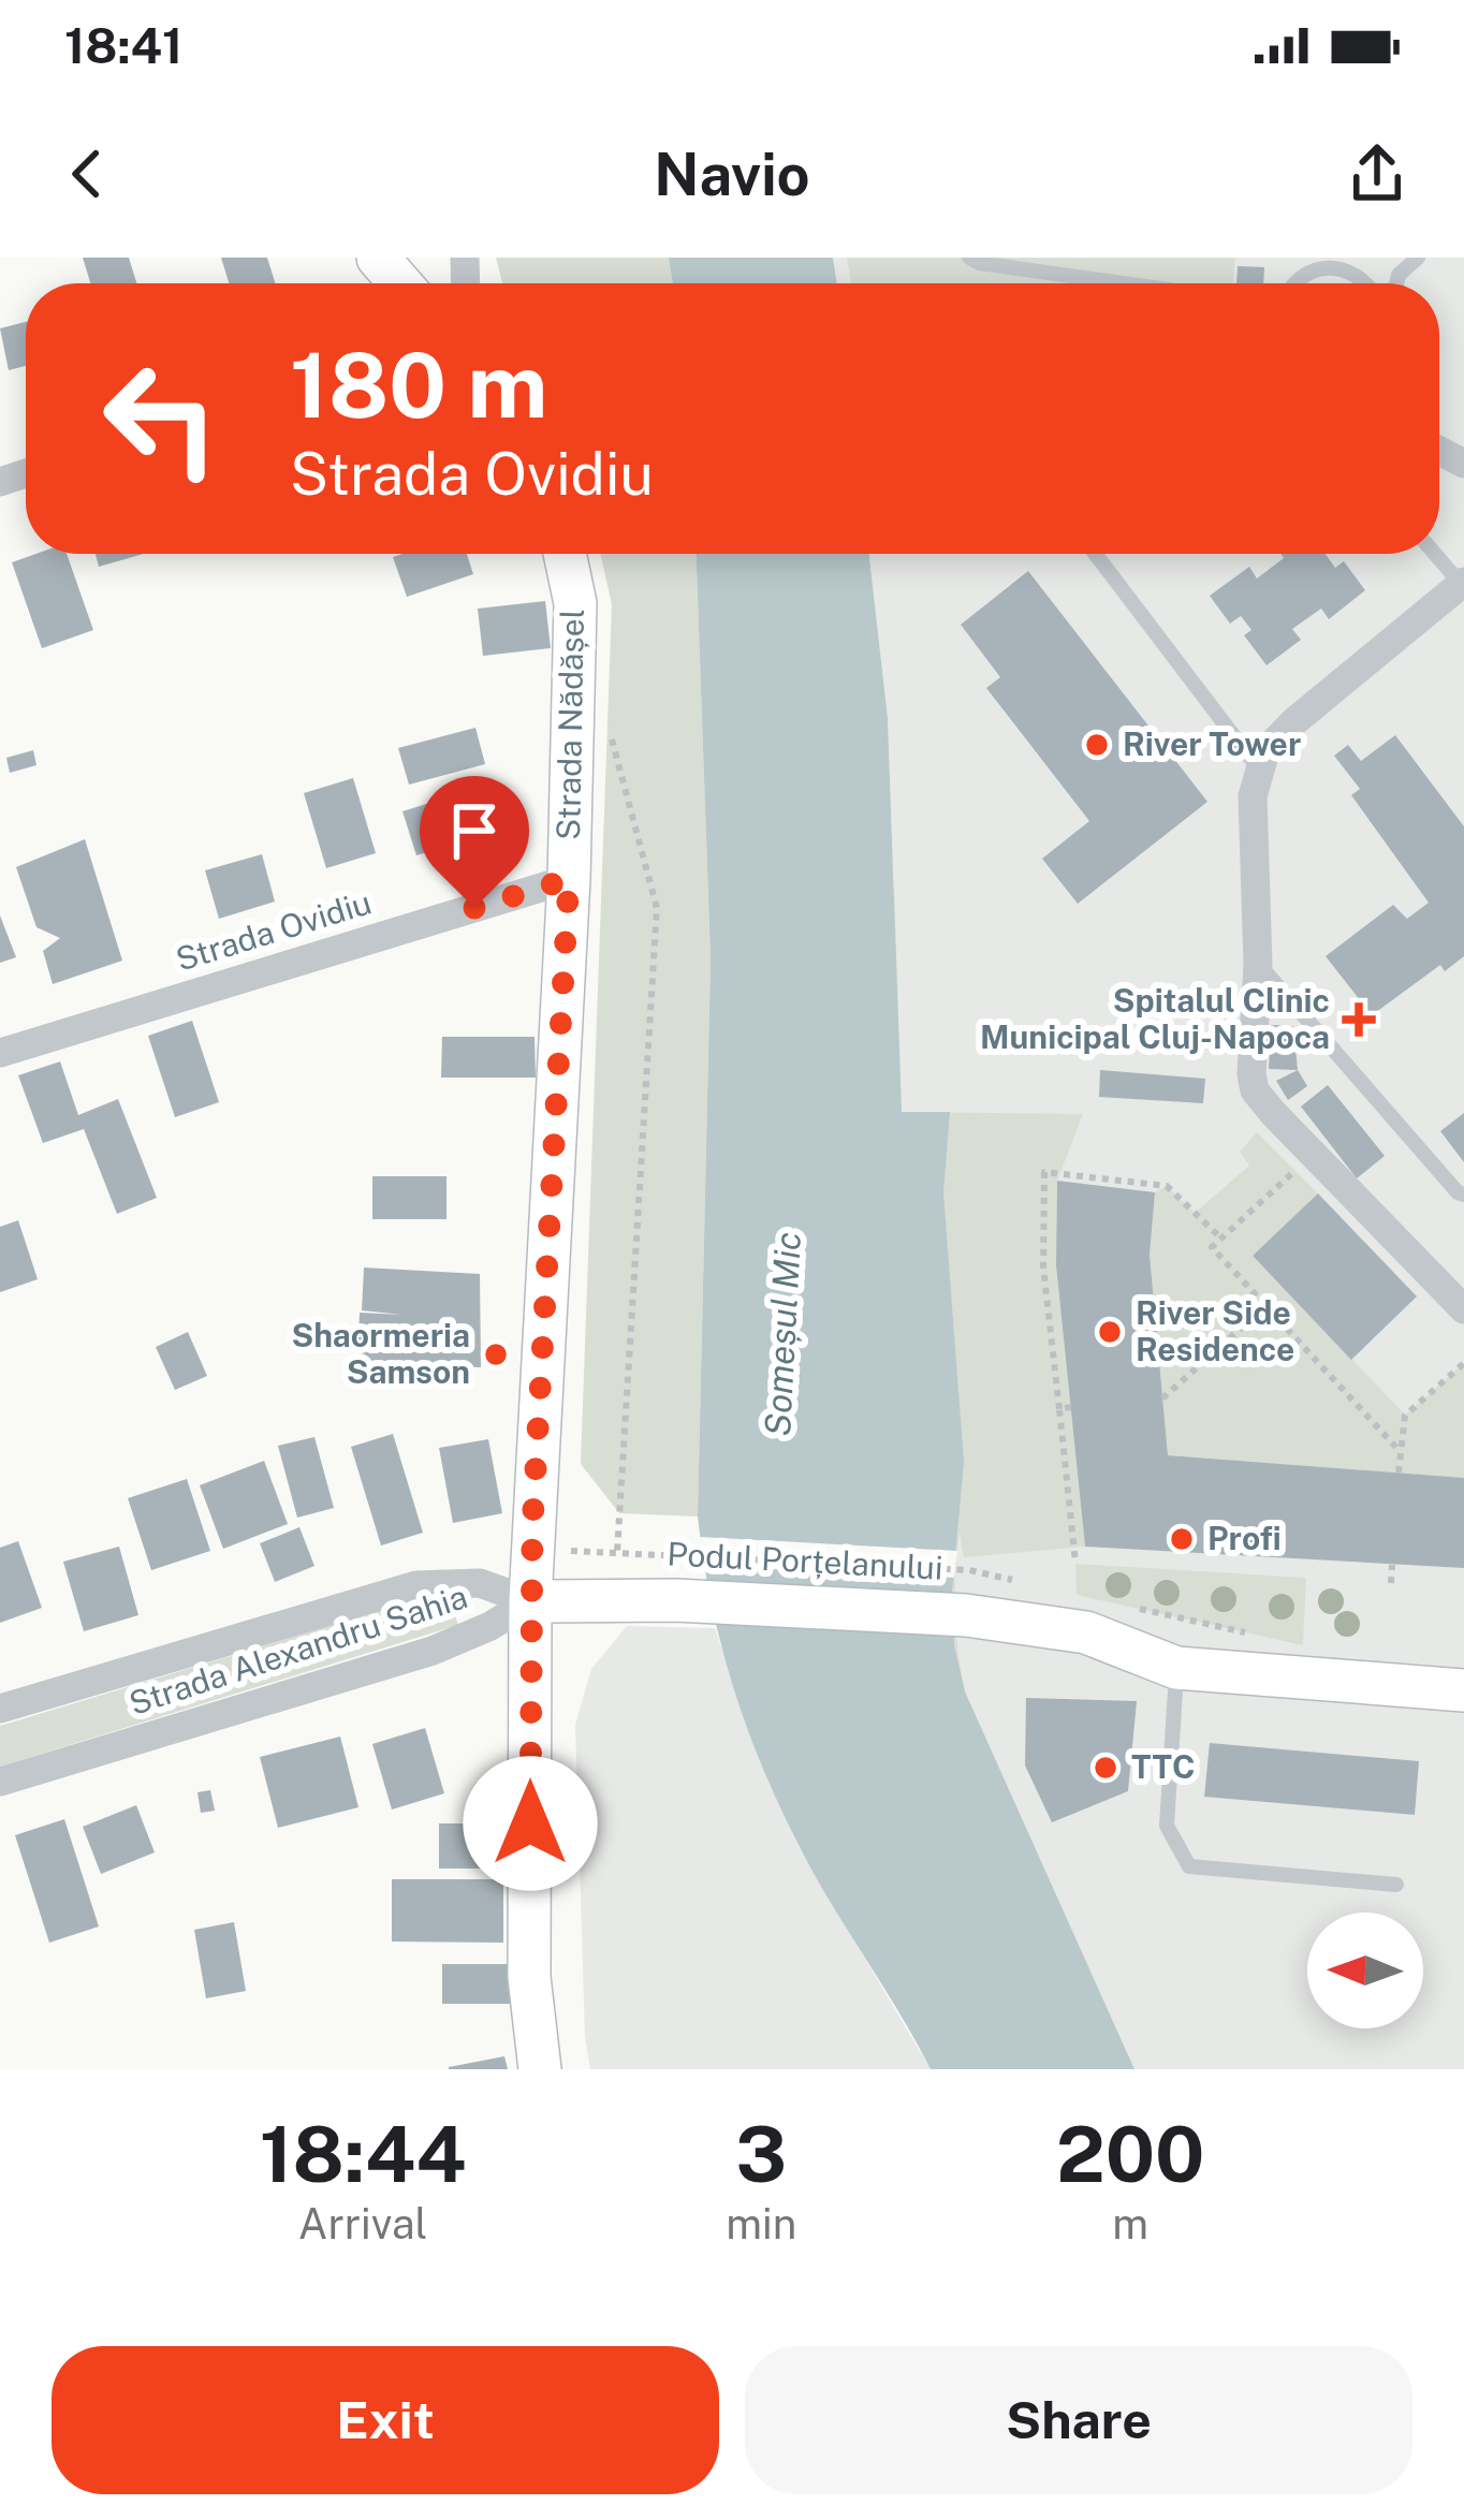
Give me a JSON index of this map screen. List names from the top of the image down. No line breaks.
{"streets":{"street":["Strada Nădășel","Strada Ovidiu","Podul Porțelanului","Strada Alexandru Sahia"]},"crossings":[["Strada Nădășel","Strada Ovidiu"],["Strada Nădășel","Podul Porțelanului"],["Strada Nădășel","Strada Alexandru Sahia"],["Podul Porțelanului","Strada Alexandru Sahia"]],"water":["Someșul Mic"],"places":{"other":["River Tower","River Side Residence","Shaormeria Samson","Profi","TTC"],"health":["Spitalul Clinic Municipal Cluj-Napoca"]},"north":"left","page":{"status":"18:41","header":"Navio","turn":["180 m","Strada Ovidiu"],"eta":["18:44","Arrival","3","min","200","m"],"buttons":["Exit","Share"]}}
